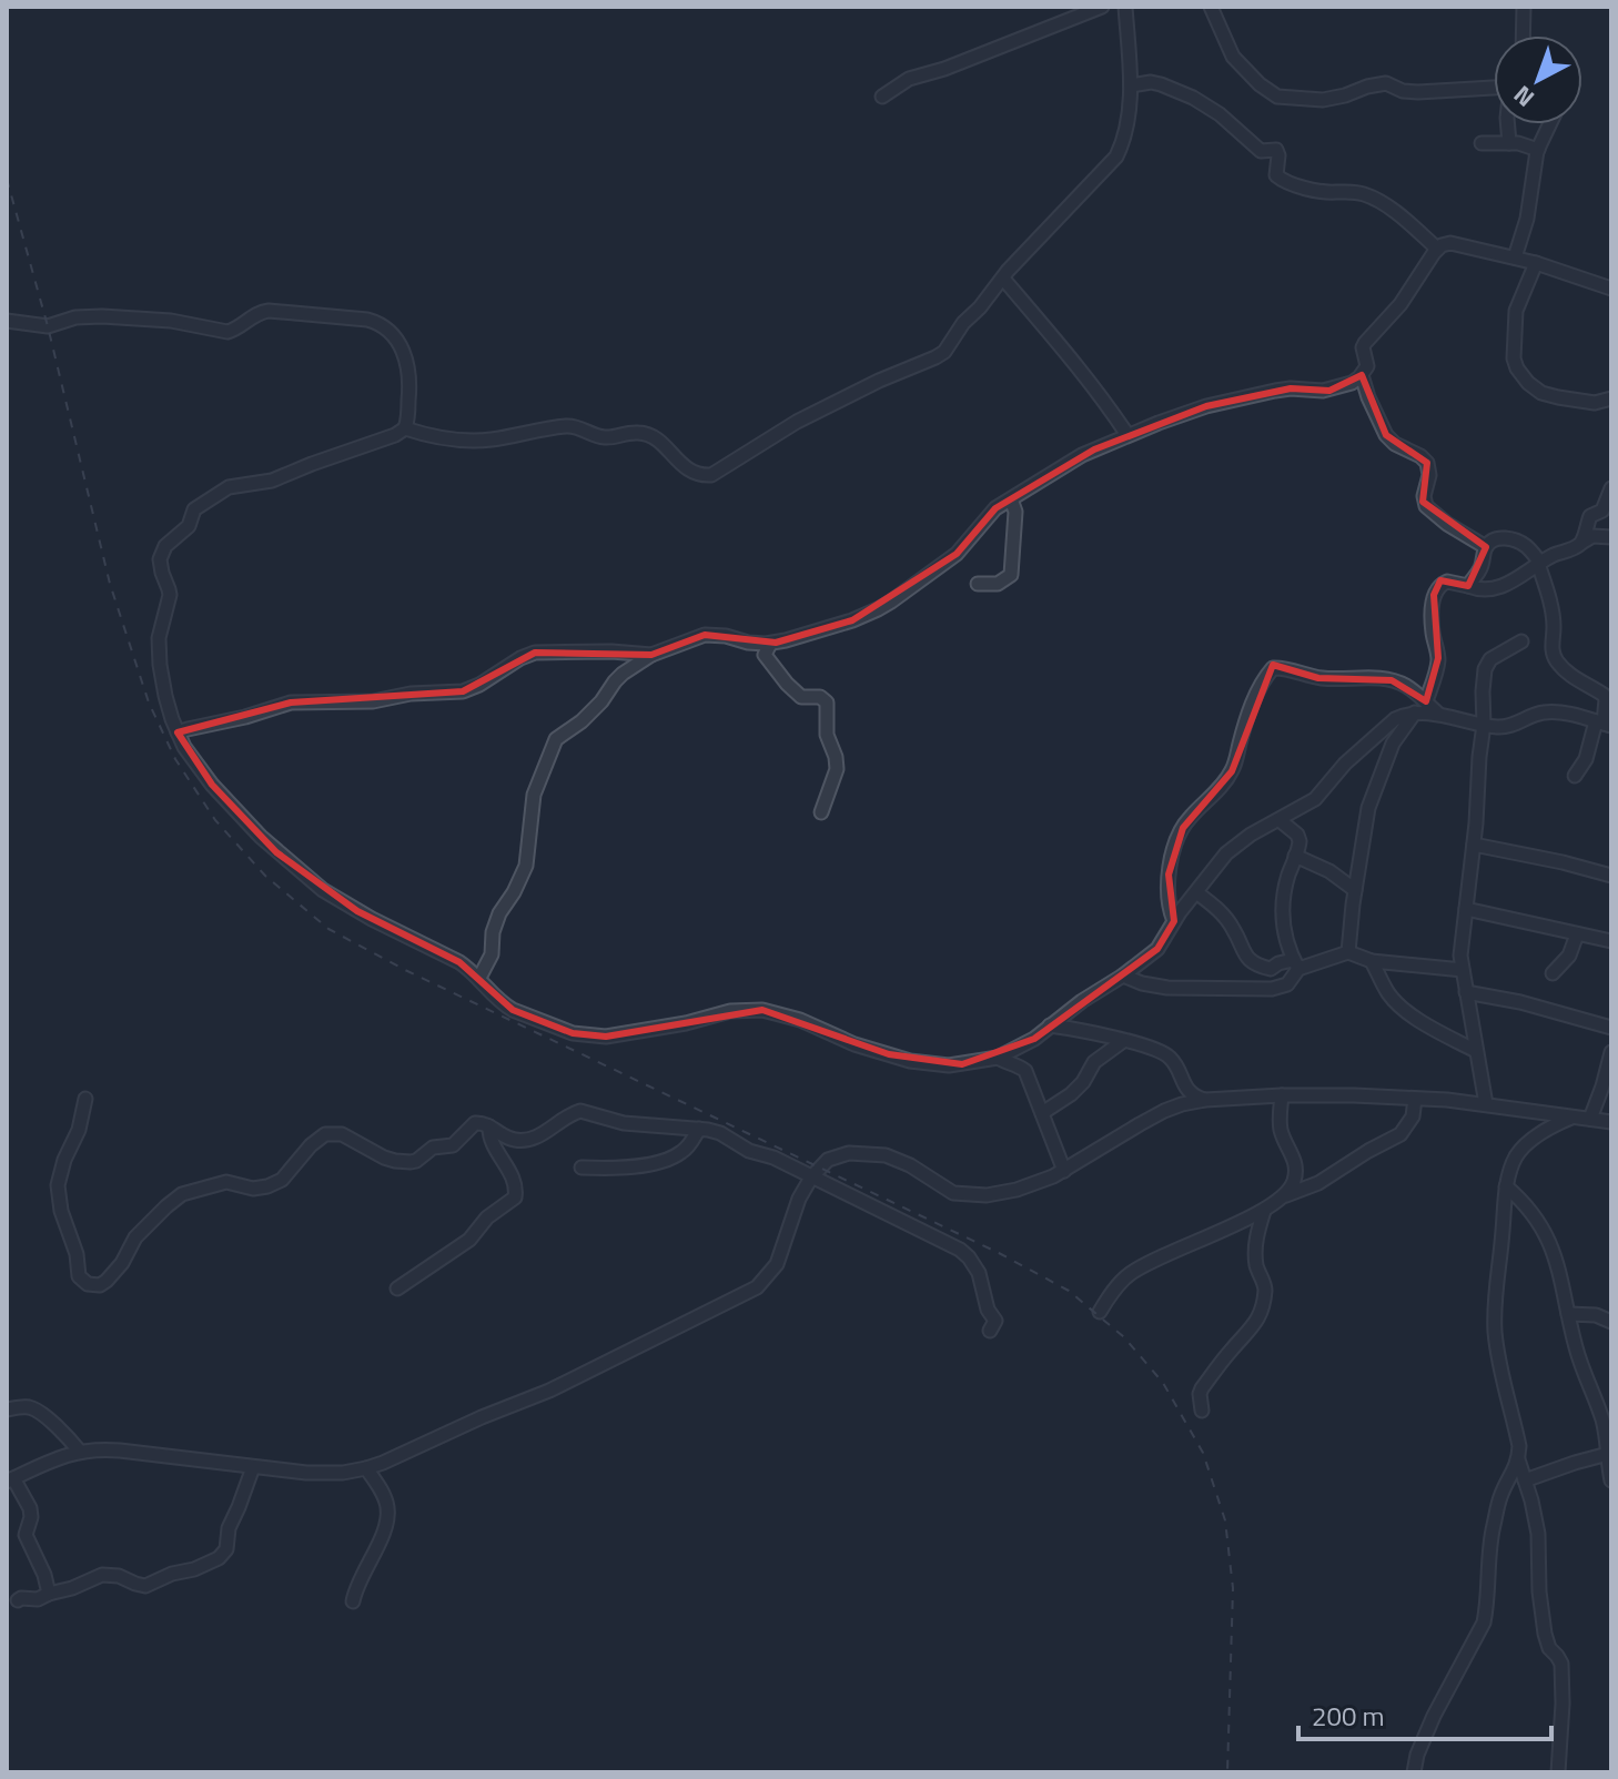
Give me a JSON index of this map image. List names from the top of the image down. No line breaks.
{"scale_bar":"200 m","north":"bottom left"}
